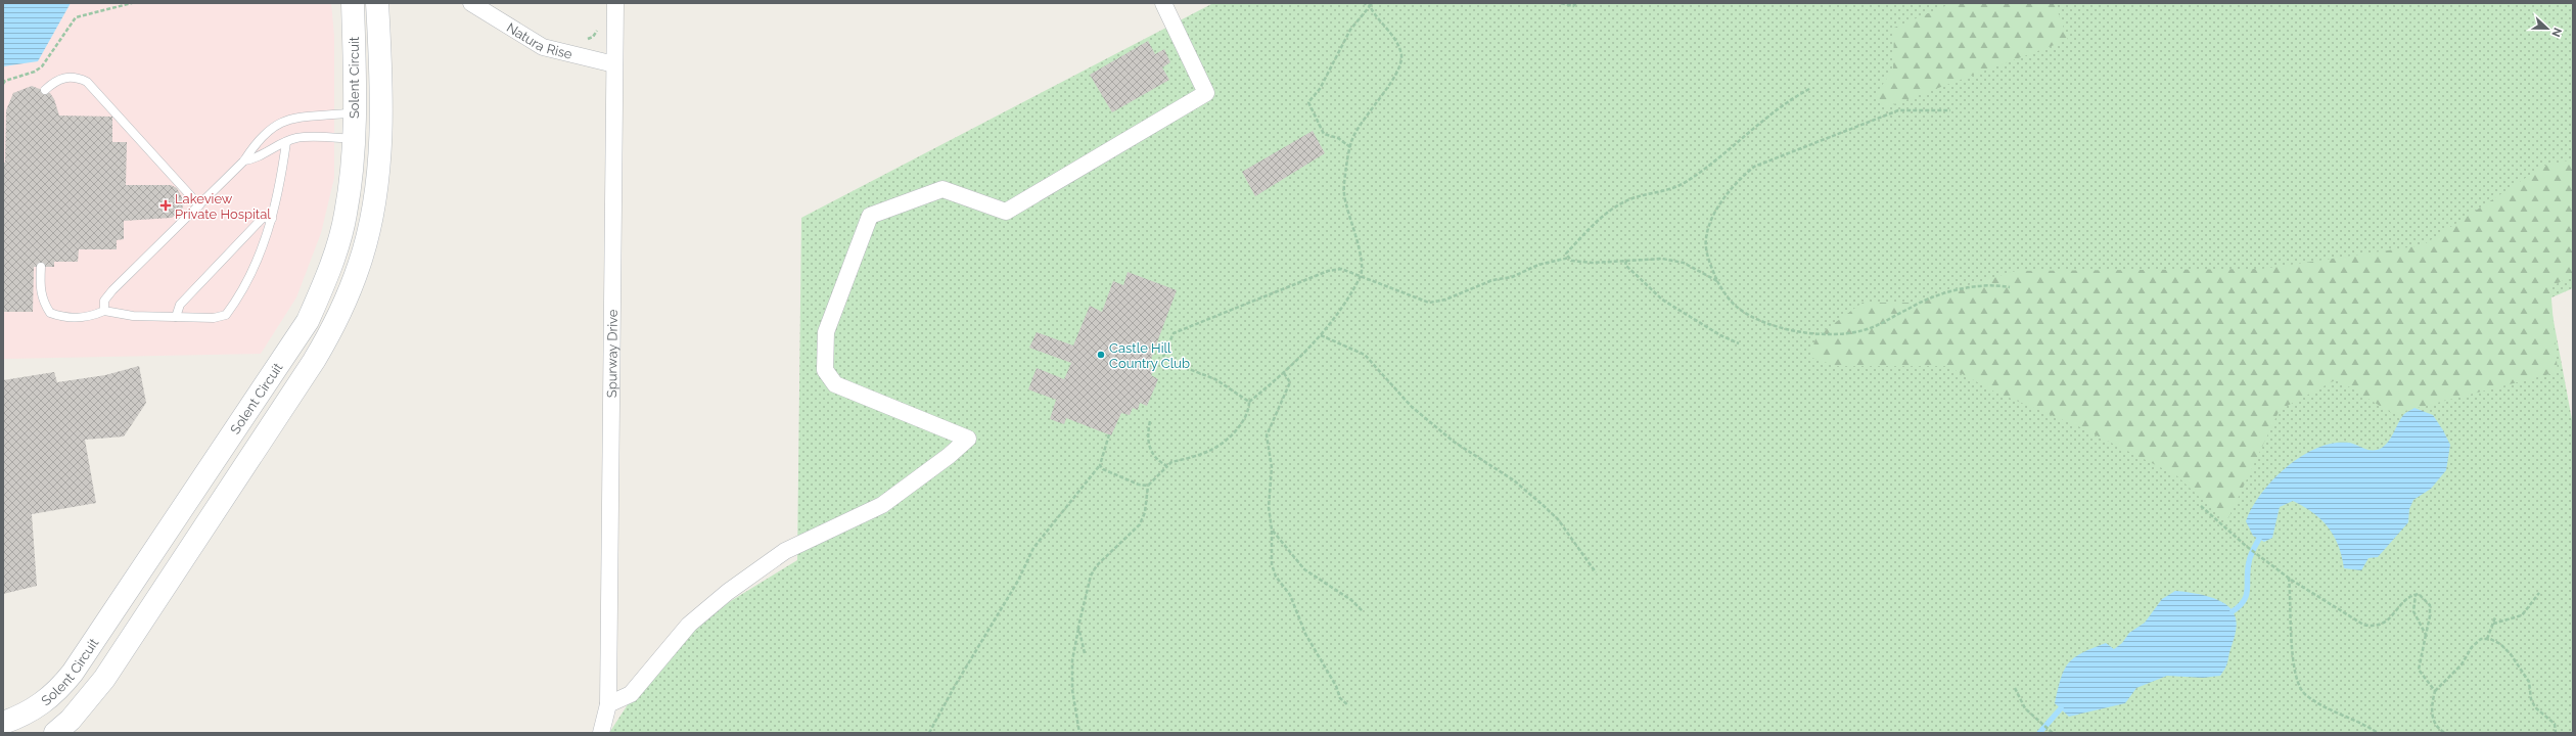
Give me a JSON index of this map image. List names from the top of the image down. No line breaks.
{"streets":{"street":["Natura Rise","Solent Circuit","Spurway Drive"]},"crossings":[["Natura Rise","Spurway Drive"]],"places":{"health":["Lakeview Private Hospital"],"other":["Castle Hill Country Club"]},"north":"right"}
